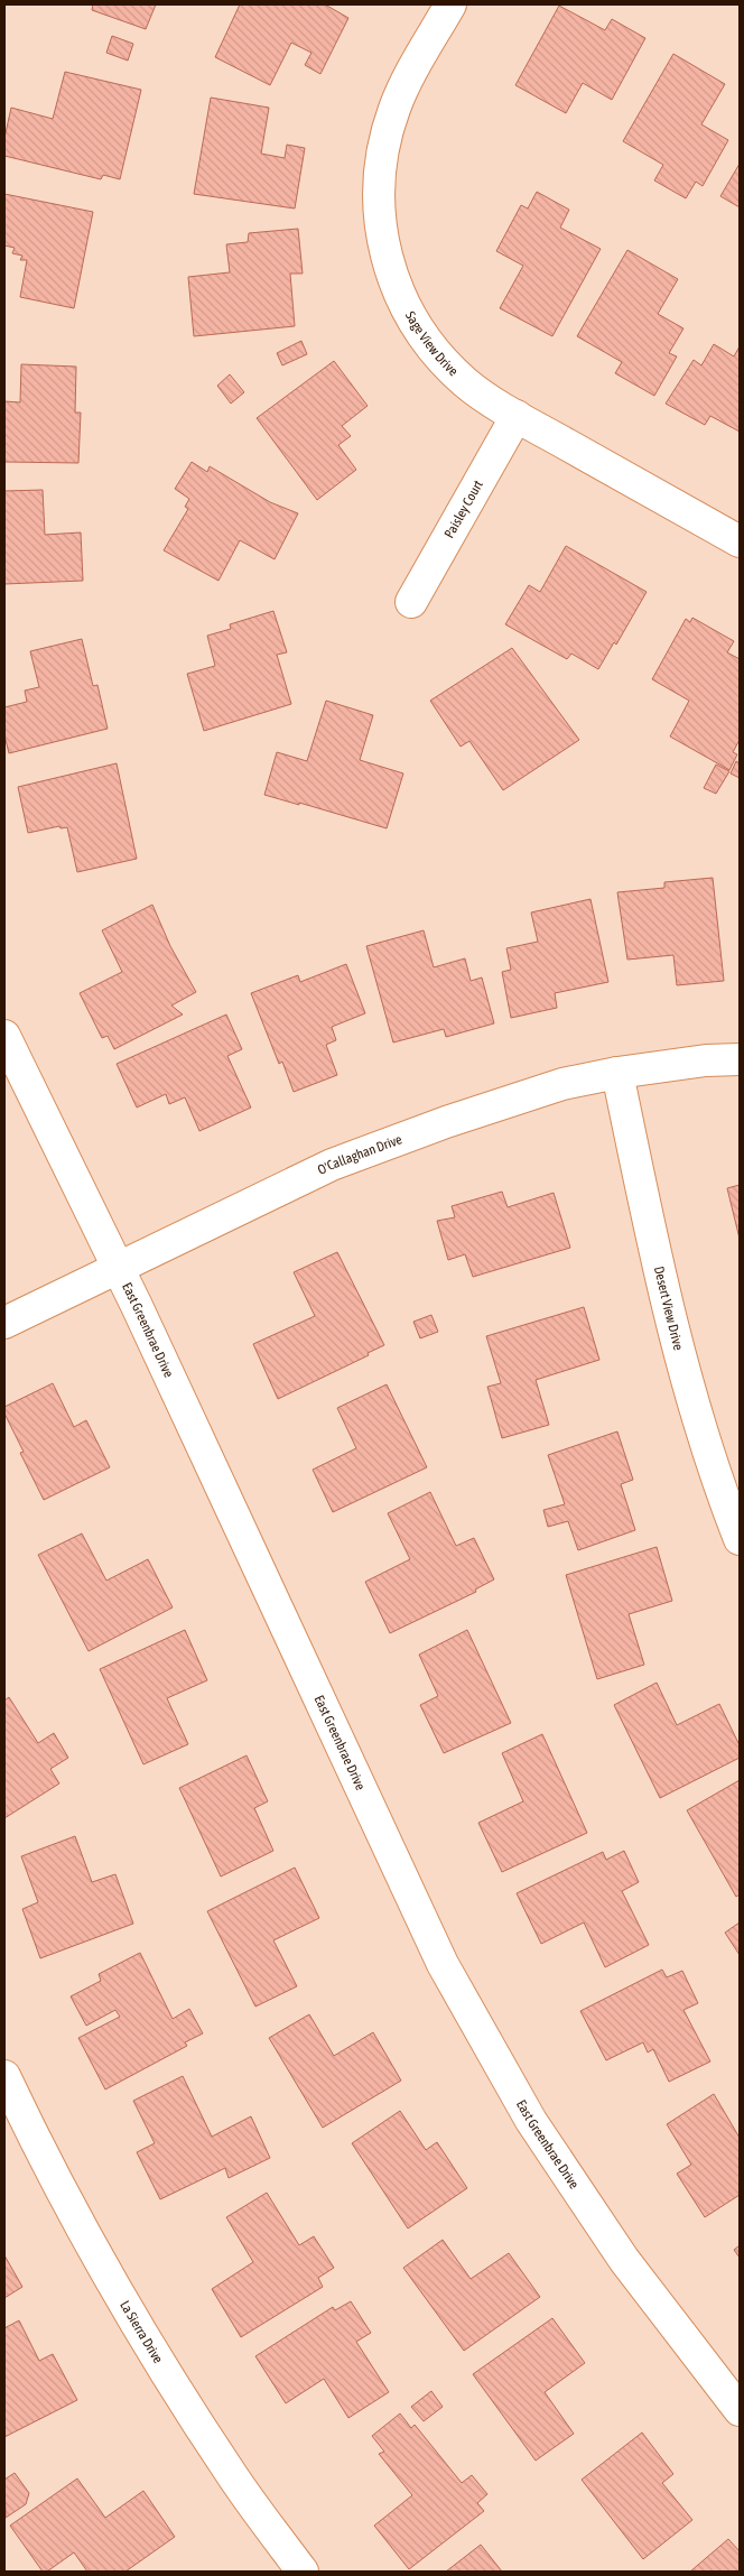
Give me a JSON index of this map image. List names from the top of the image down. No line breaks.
{"streets":{"street":["Sage View Drive","Paisley Court","O'Callaghan Drive","Desert View Drive","East Greenbrae Drive","La Sierra Drive"]},"crossings":[["Sage View Drive","Paisley Court"],["O'Callaghan Drive","Desert View Drive"],["O'Callaghan Drive","East Greenbrae Drive"]]}
